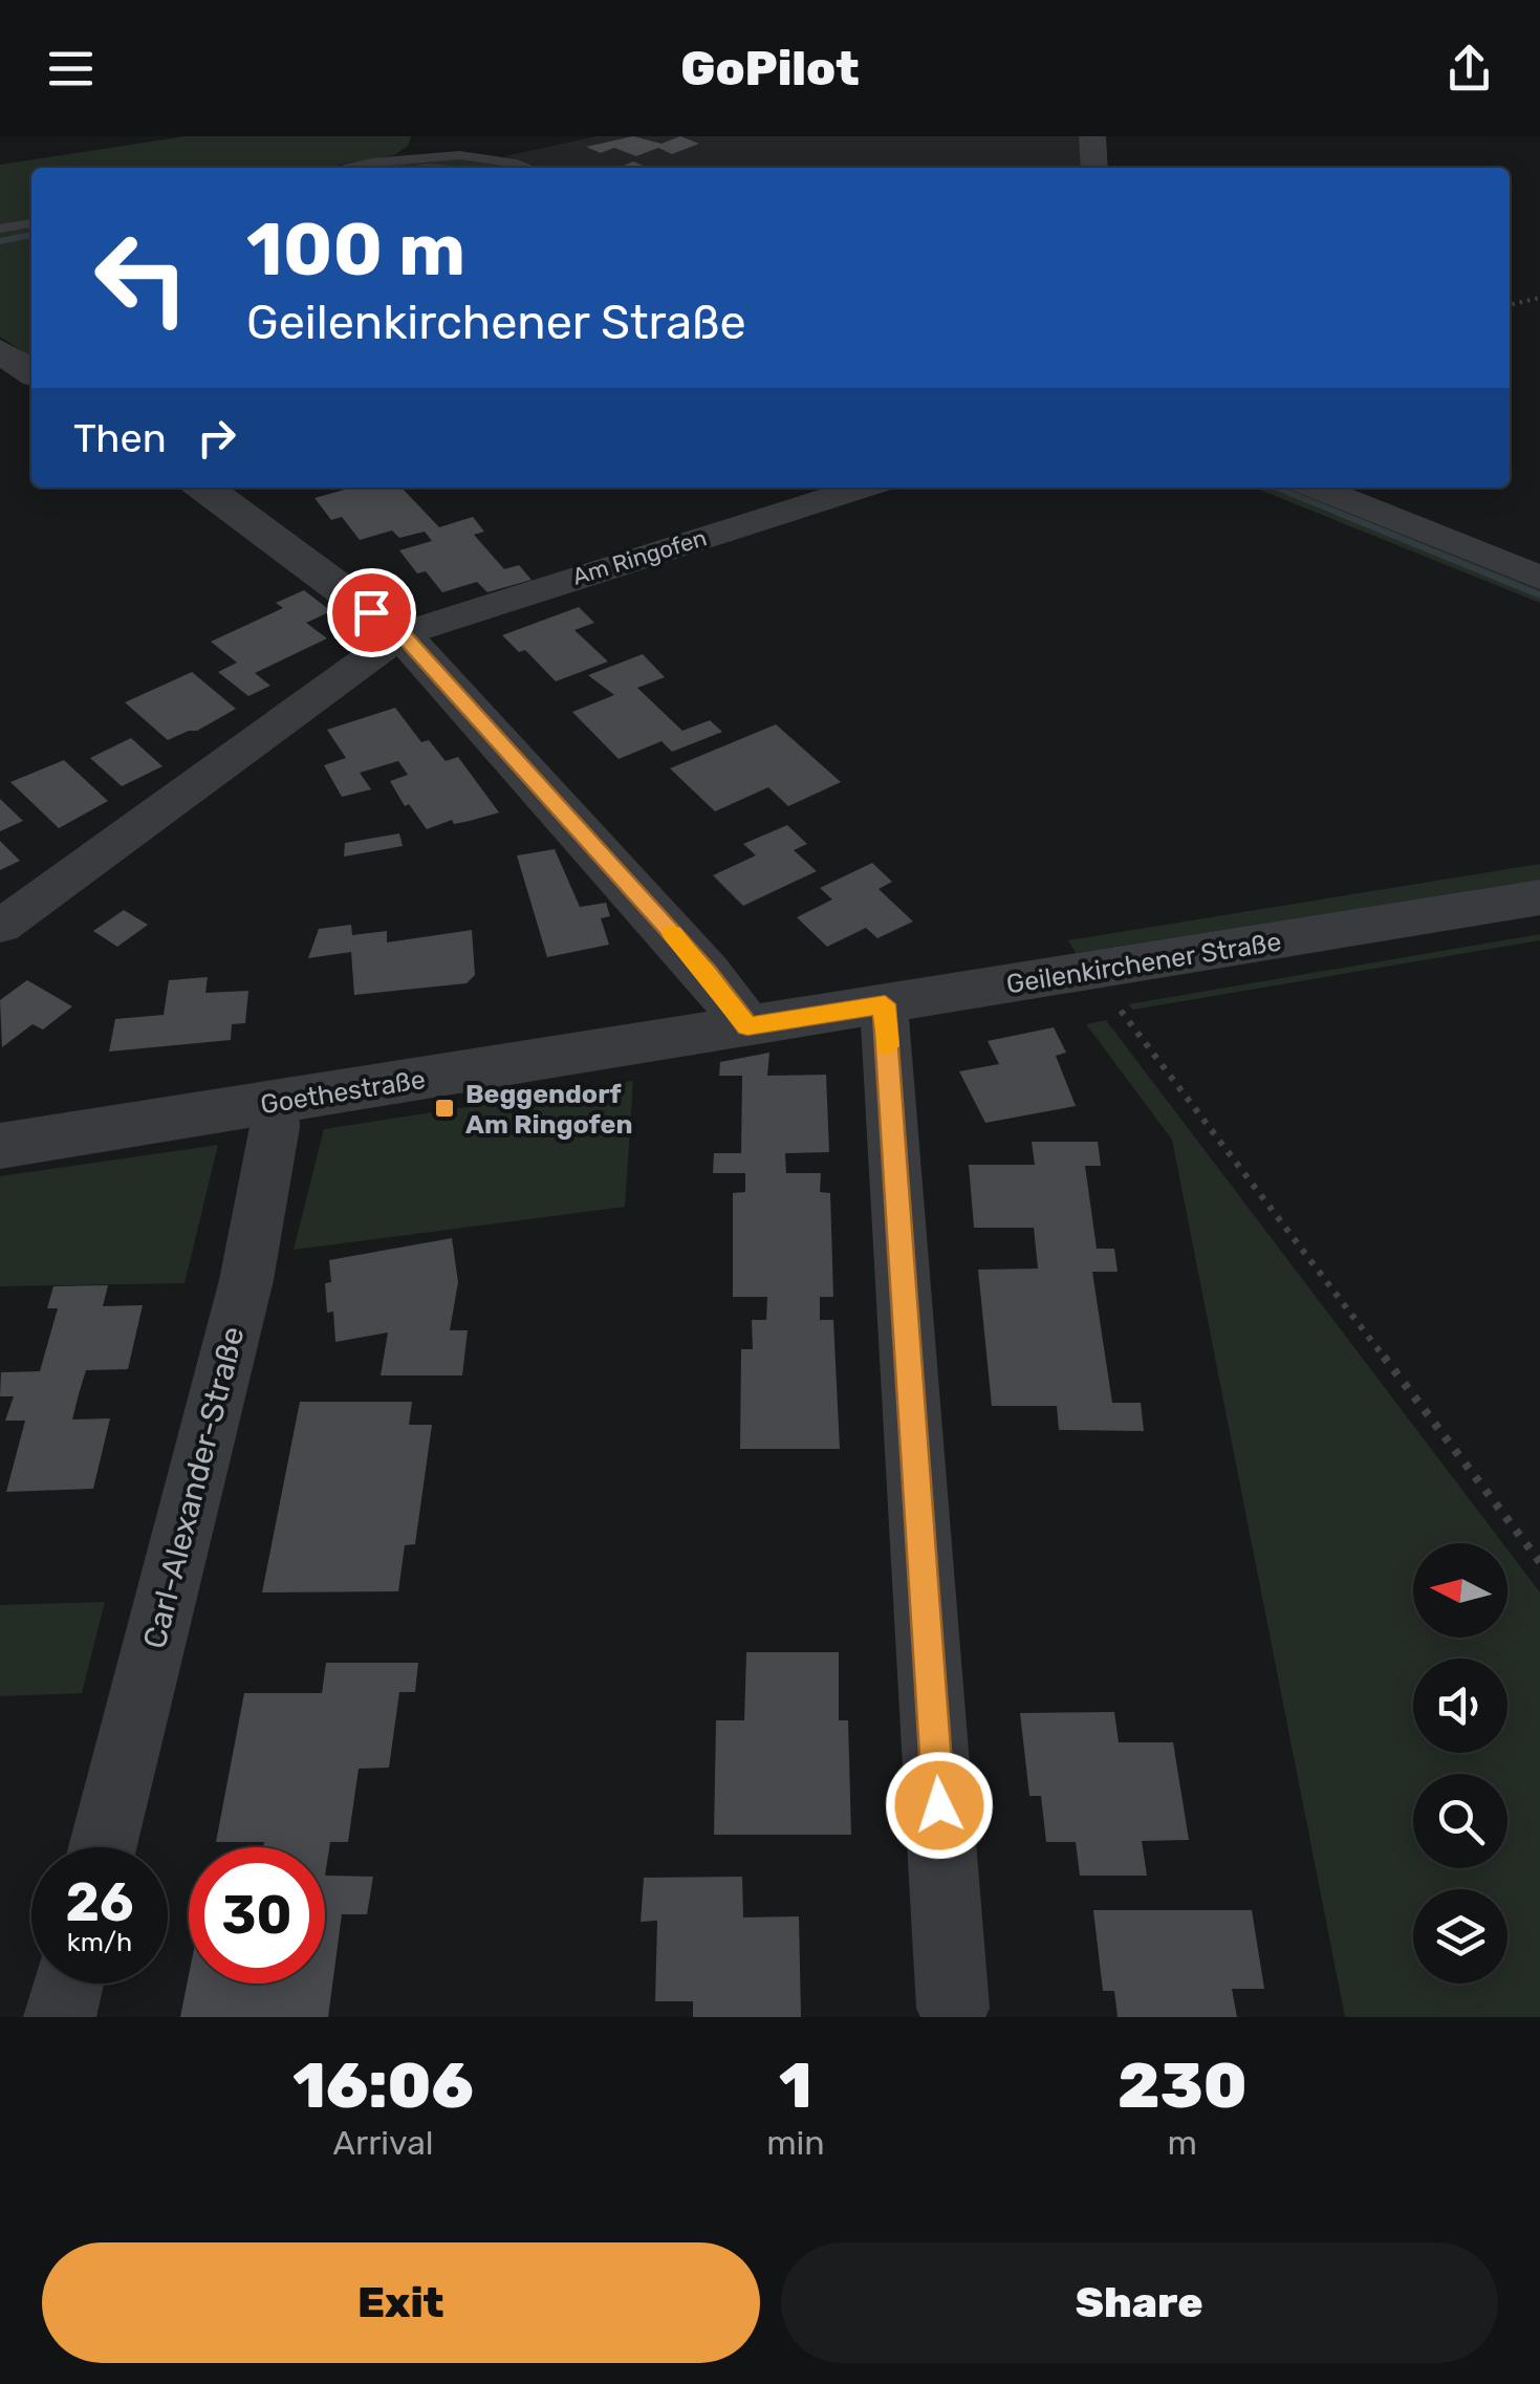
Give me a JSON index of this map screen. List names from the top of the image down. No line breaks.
{"streets":{"street":["Am Ringofen","Geilenkirchener Straße","Goethestraße","Carl-Alexander-Straße"]},"crossings":[["Geilenkirchener Straße","Goethestraße"],["Goethestraße","Carl-Alexander-Straße"]],"places":{"transit":["Beggendorf Am Ringofen"]},"north":"left","page":{"header":"GoPilot","turn":["100 m","Geilenkirchener Straße"],"then":"Then","speed":"26 km/h","limit":"30","eta":["16:06","Arrival","1","min","230","m"],"buttons":["Exit","Share"]}}
